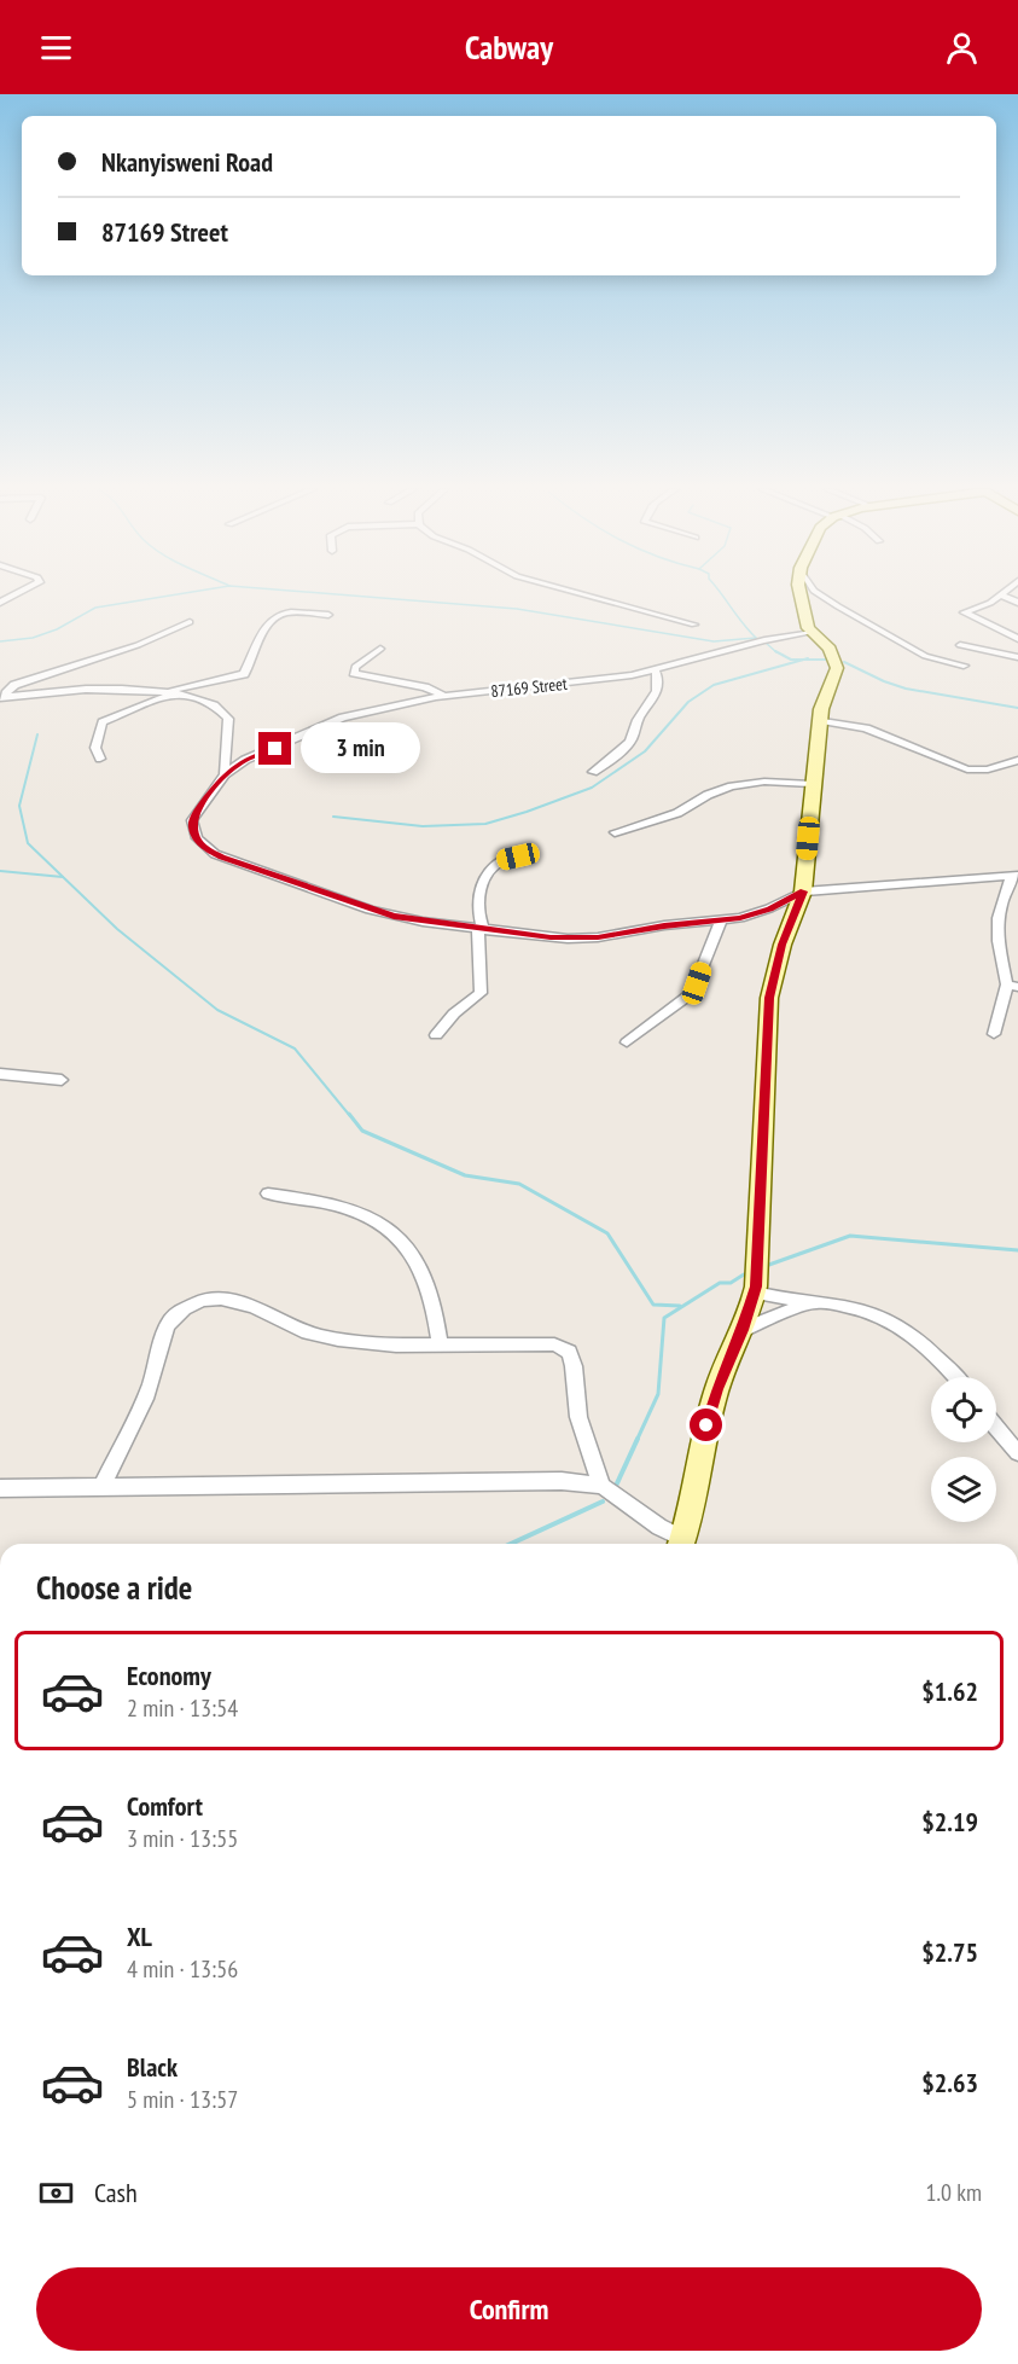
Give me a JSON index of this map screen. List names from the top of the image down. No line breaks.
{"streets":{"street":["87169 Street"]},"page":{"header":"Cabway","banner":["Nkanyisweni Road","87169 Street"],"bubble":"3 min","heading":"Choose a ride","list":[{"name":"Economy","note":"2 min · 13:54","value":"$1.62"},{"name":"Comfort","note":"3 min · 13:55","value":"$2.19"},{"name":"XL","note":"4 min · 13:56","value":"$2.75"},{"name":"Black","note":"5 min · 13:57","value":"$2.63"}],"pay":["Cash","1.0 km"],"buttons":"Confirm"}}
